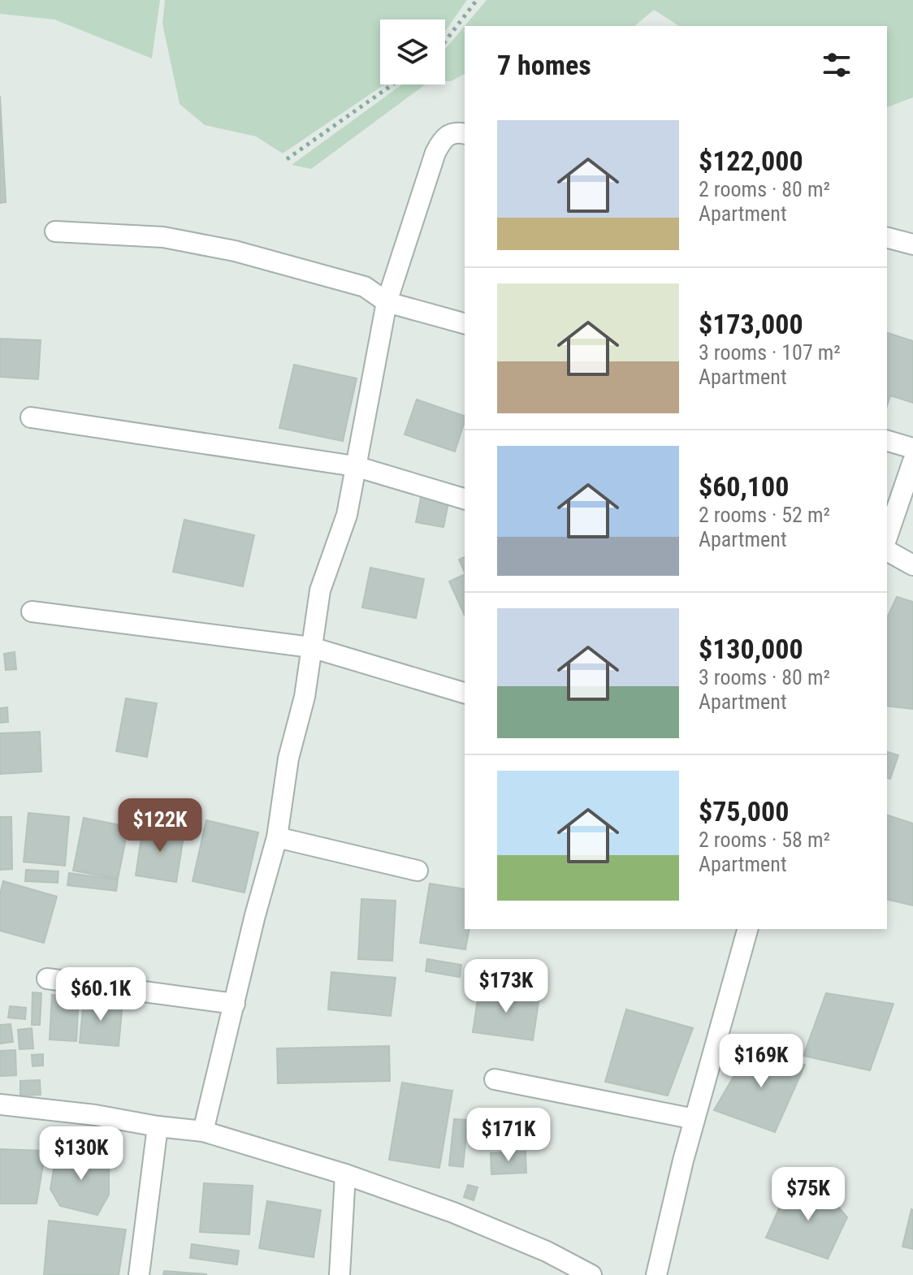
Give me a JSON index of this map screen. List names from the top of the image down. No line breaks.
{"page":{"heading":"7 homes","list":[{"name":"$122,000","note":"2 rooms · 80 m² · Apartment"},{"name":"$173,000","note":"3 rooms · 107 m² · Apartment"},{"name":"$60,100","note":"2 rooms · 52 m² · Apartment"},{"name":"$130,000","note":"3 rooms · 80 m² · Apartment"},{"name":"$75,000","note":"2 rooms · 58 m² · Apartment"}],"price":["$122K","$173K","$60.1K","$169K","$171K","$130K","$75K"]}}
